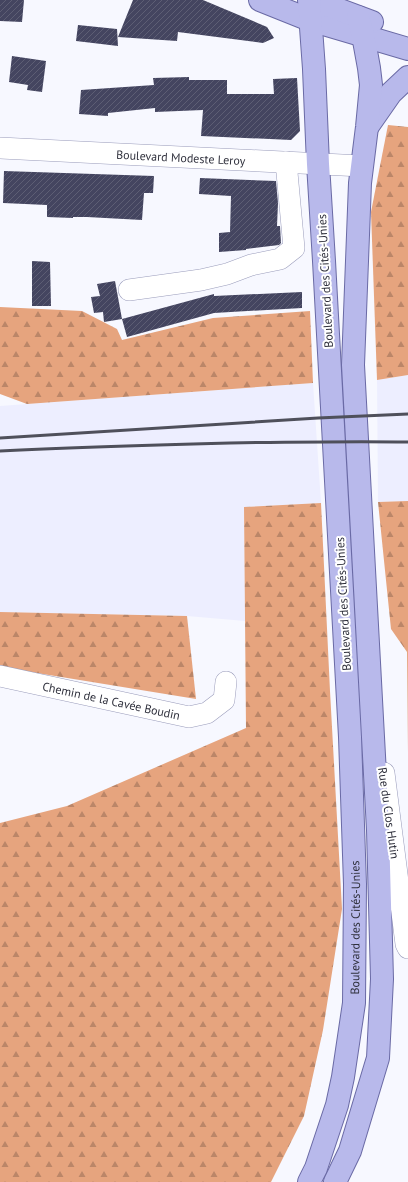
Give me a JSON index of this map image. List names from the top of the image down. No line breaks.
{"streets":{"main road":["Boulevard des Cités-Unies"],"street":["Boulevard Modeste Leroy","Chemin de la Cavée Boudin","Rue du Clos Hutin"]},"crossings":[["Boulevard Modeste Leroy","Boulevard des Cités-Unies"],["Boulevard des Cités-Unies","Rue du Clos Hutin"]]}
